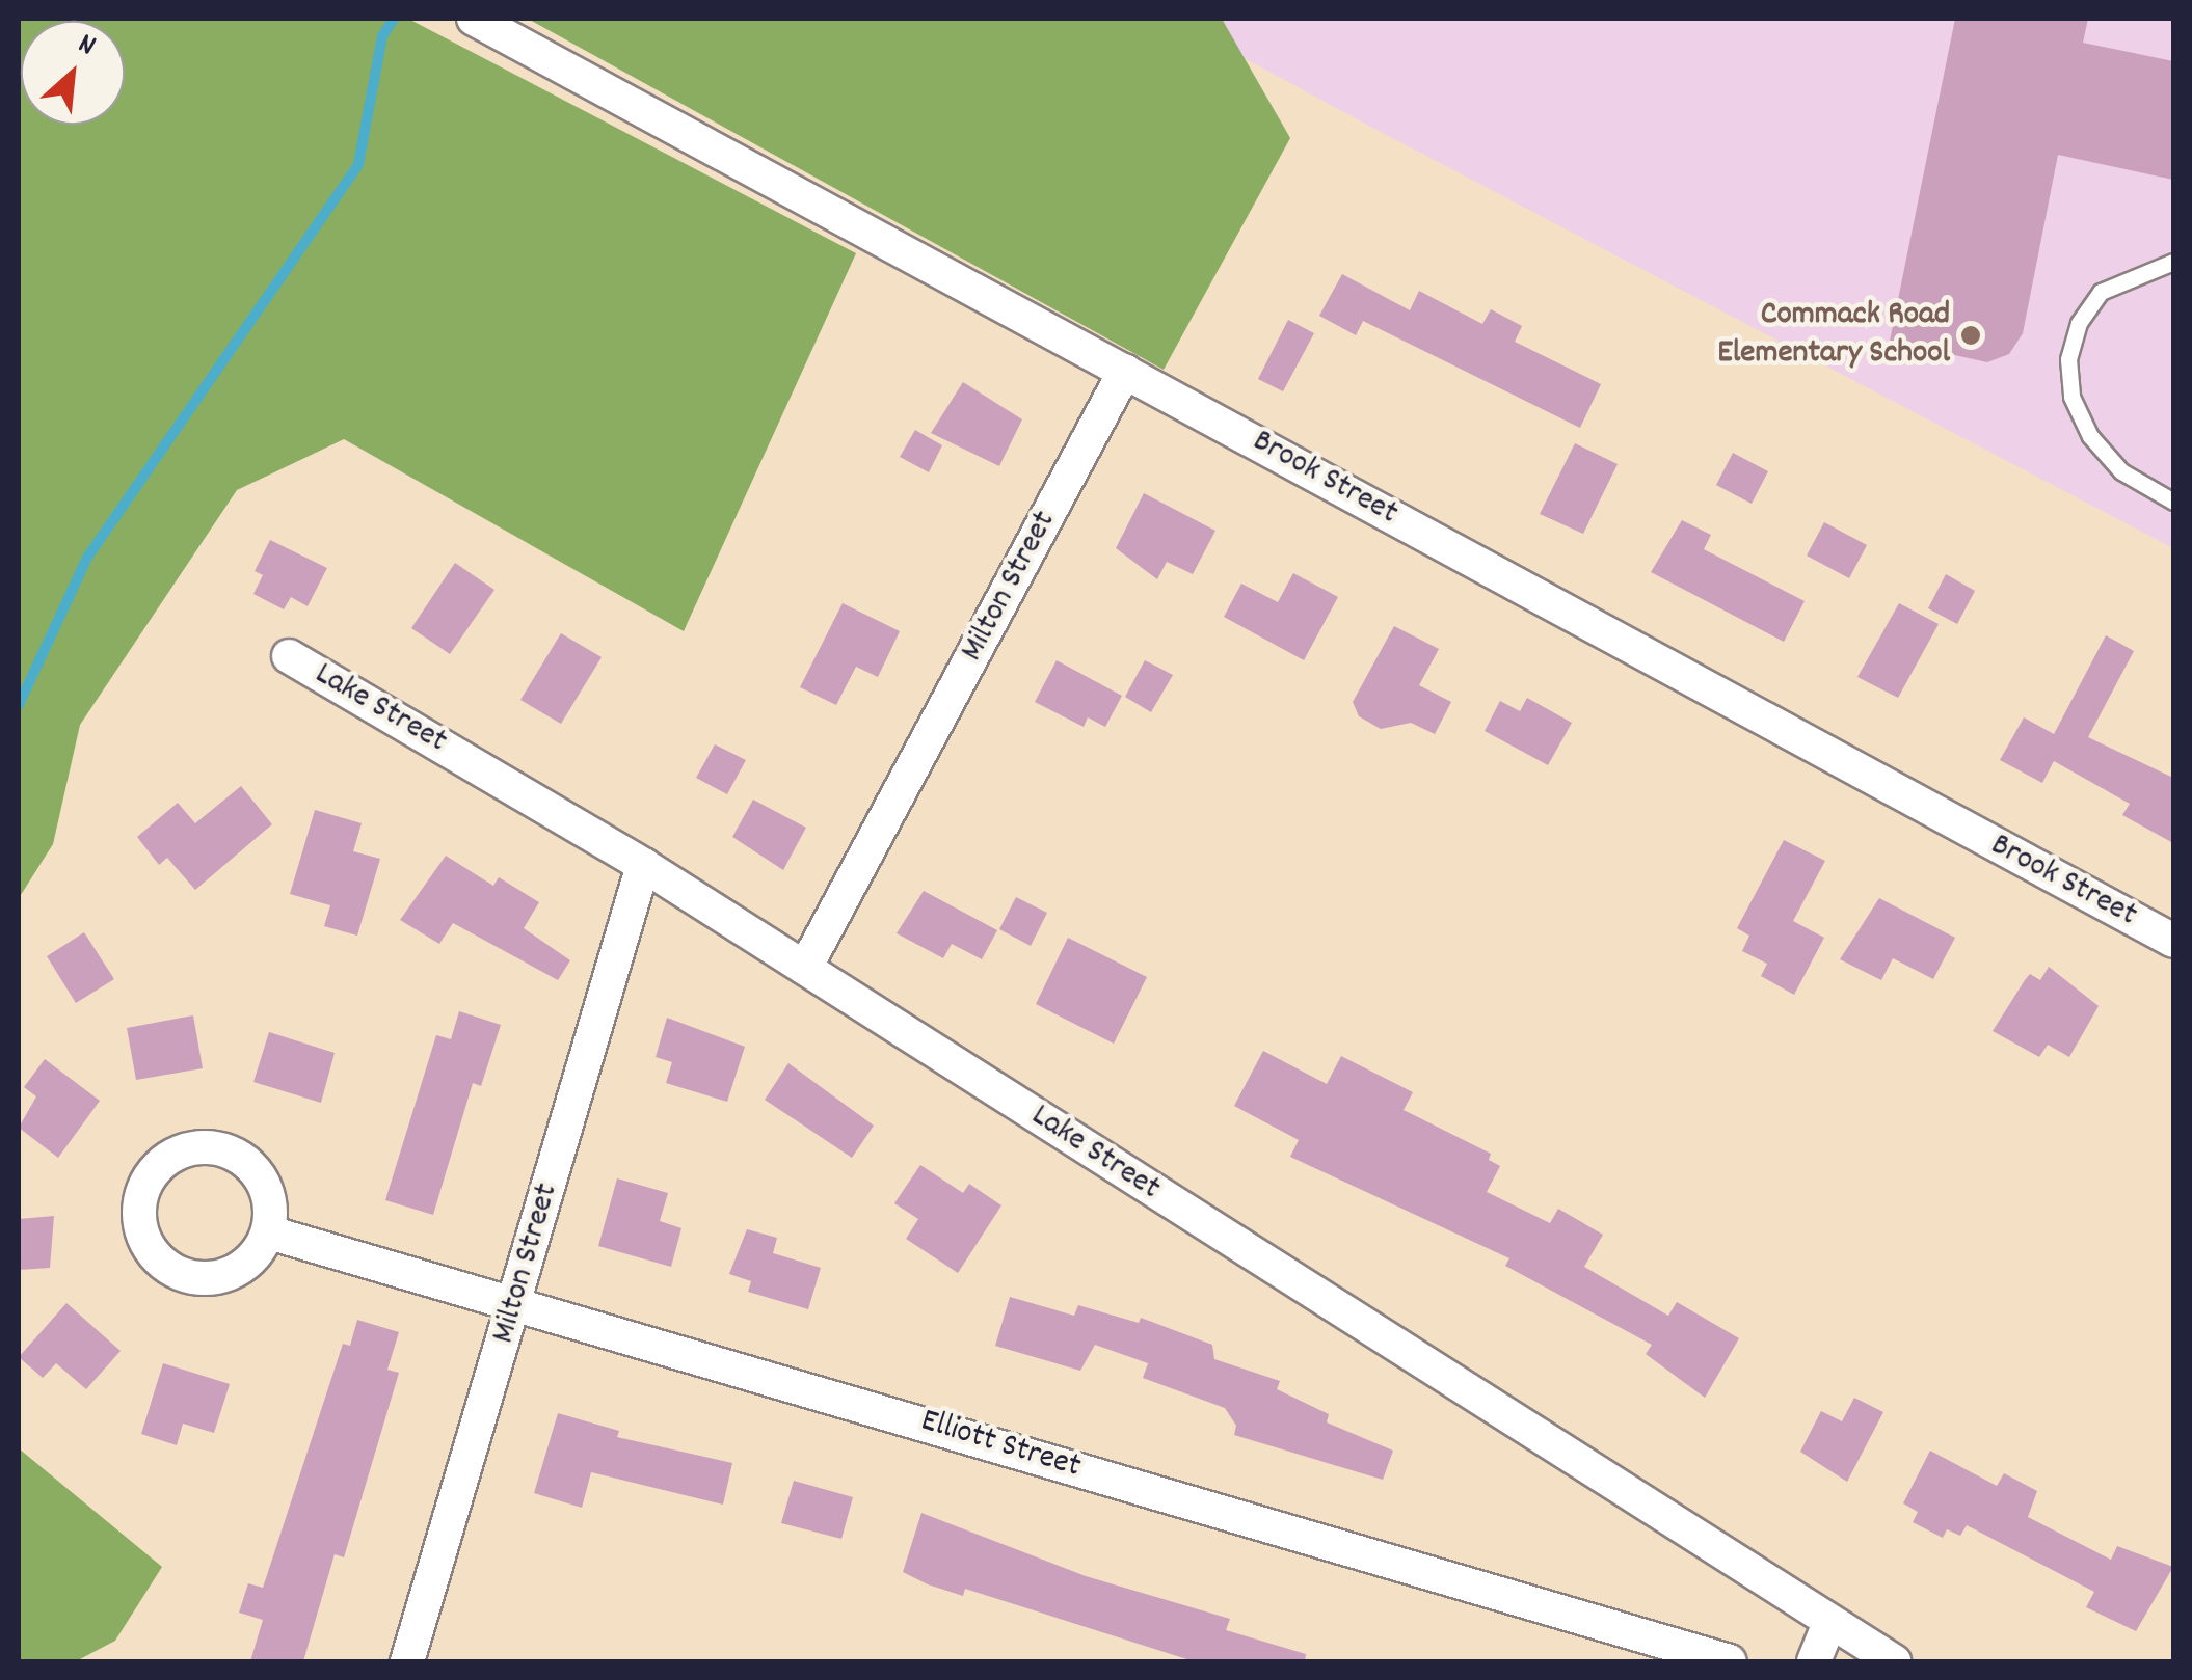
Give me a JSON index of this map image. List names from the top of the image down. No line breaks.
{"streets":{"street":["Brook Street","Milton Street","Lake Street","Elliott Street"]},"crossings":[["Brook Street","Milton Street"],["Milton Street","Lake Street"],["Milton Street","Elliott Street"]],"places":["Commack Road Elementary School"],"north":"top right"}
